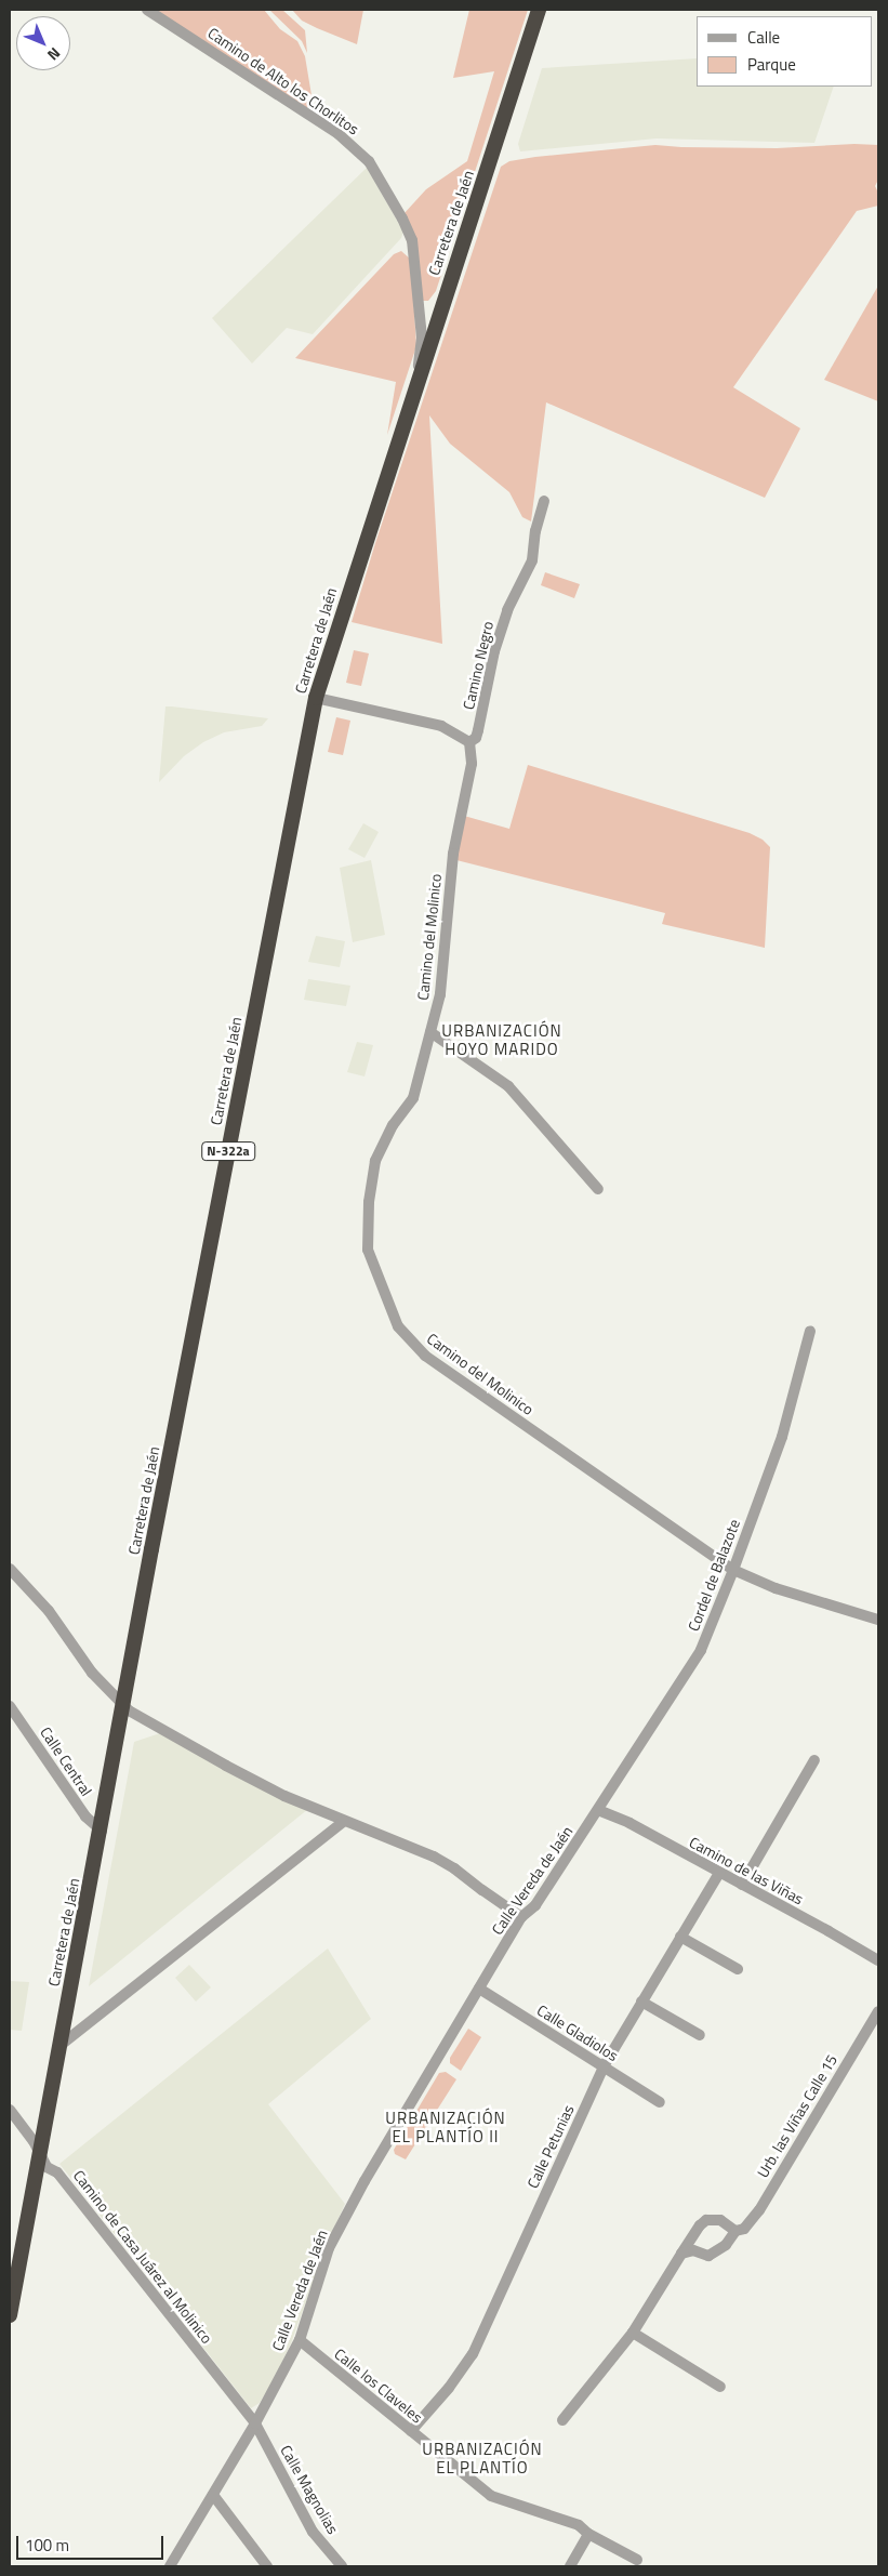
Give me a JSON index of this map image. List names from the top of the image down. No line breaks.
{"streets":{"highway":["Carretera de Jaén","N-322a"],"street":["Camino de Alto los Chorlitos","Camino Negro","Camino del Molinico","Cordel de Balazote","Calle Central","Camino de las Viñas","Calle Vereda de Jaén","Calle Gladiolos","Urb. las Viñas Calle 15","Calle Petunias","Camino de Casa Juárez al Molinico","Calle los Claveles","Calle Magnolias"]},"crossings":[["Camino de Alto los Chorlitos","Carretera de Jaén"],["Carretera de Jaén","Calle Central"],["Carretera de Jaén","Camino de Casa Juárez al Molinico"],["Camino Negro","Camino del Molinico"],["Camino del Molinico","Cordel de Balazote"],["Cordel de Balazote","Camino de las Viñas"],["Cordel de Balazote","Calle Vereda de Jaén"],["Camino de las Viñas","Calle Vereda de Jaén"],["Camino de las Viñas","Calle Petunias"],["Calle Vereda de Jaén","Calle Gladiolos"],["Calle Vereda de Jaén","Camino de Casa Juárez al Molinico"],["Calle Vereda de Jaén","Calle los Claveles"],["Calle Vereda de Jaén","Calle Magnolias"],["Calle Gladiolos","Calle Petunias"],["Calle Petunias","Calle los Claveles"],["Camino de Casa Juárez al Molinico","Calle Magnolias"]],"districts":["URBANIZACIÓN HOYO MARIDO","URBANIZACIÓN EL PLANTÍO II","URBANIZACIÓN EL PLANTÍO"],"legend":["Calle","Parque"],"scale_bar":"100 m","north":"bottom right"}
